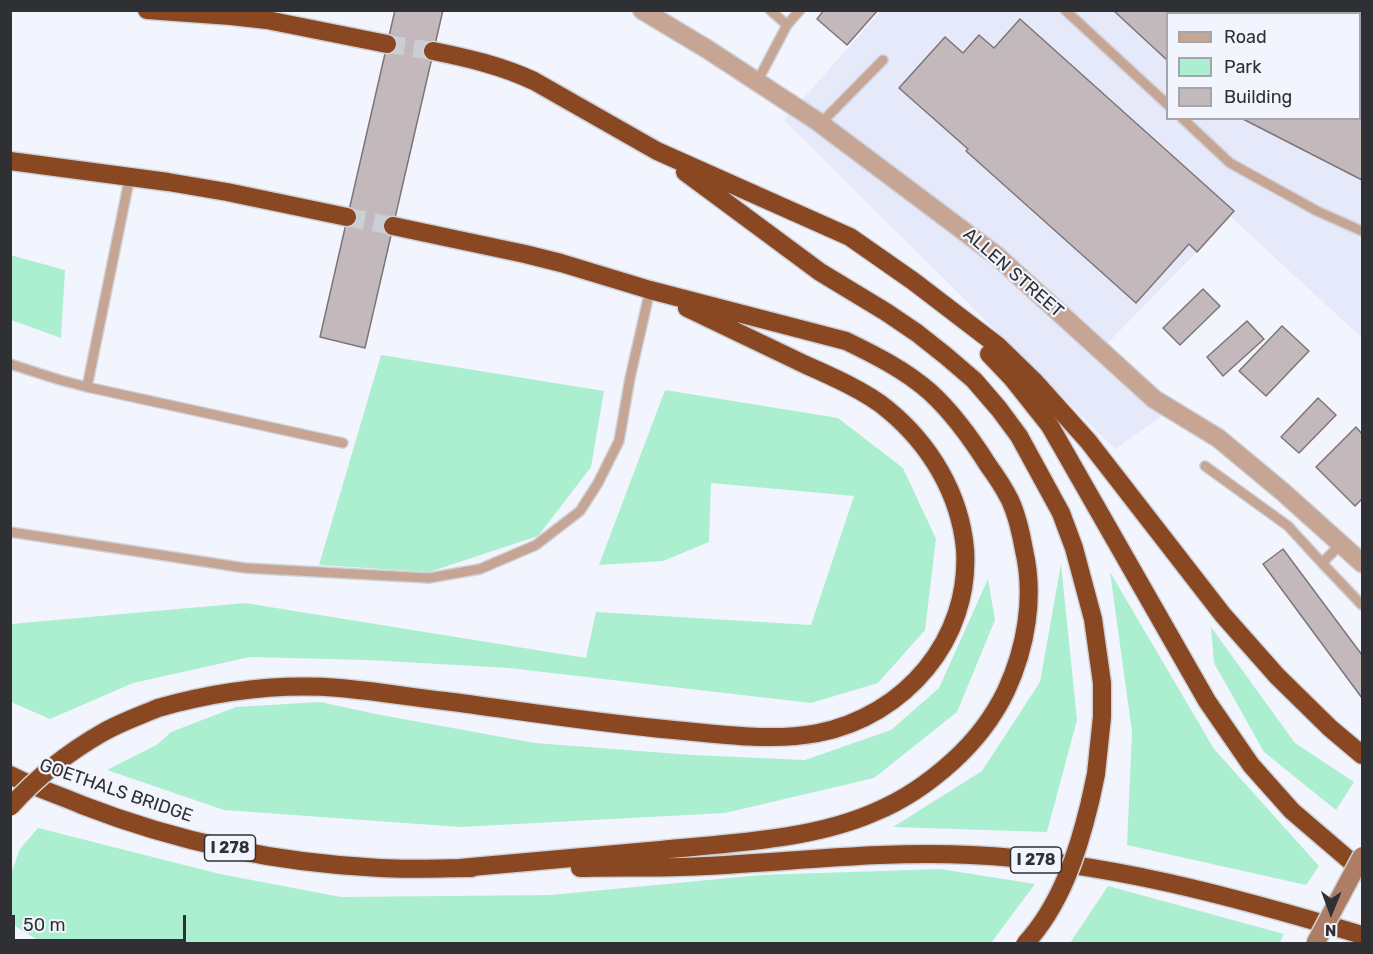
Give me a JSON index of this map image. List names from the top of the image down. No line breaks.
{"streets":{"highway":["GOETHALS BRIDGE","I 278"],"street":["ALLEN STREET"]},"crossings":[["GOETHALS BRIDGE","I 278"]],"legend":["Road","Park","Building"],"scale_bar":"50 m","north":"bottom"}
